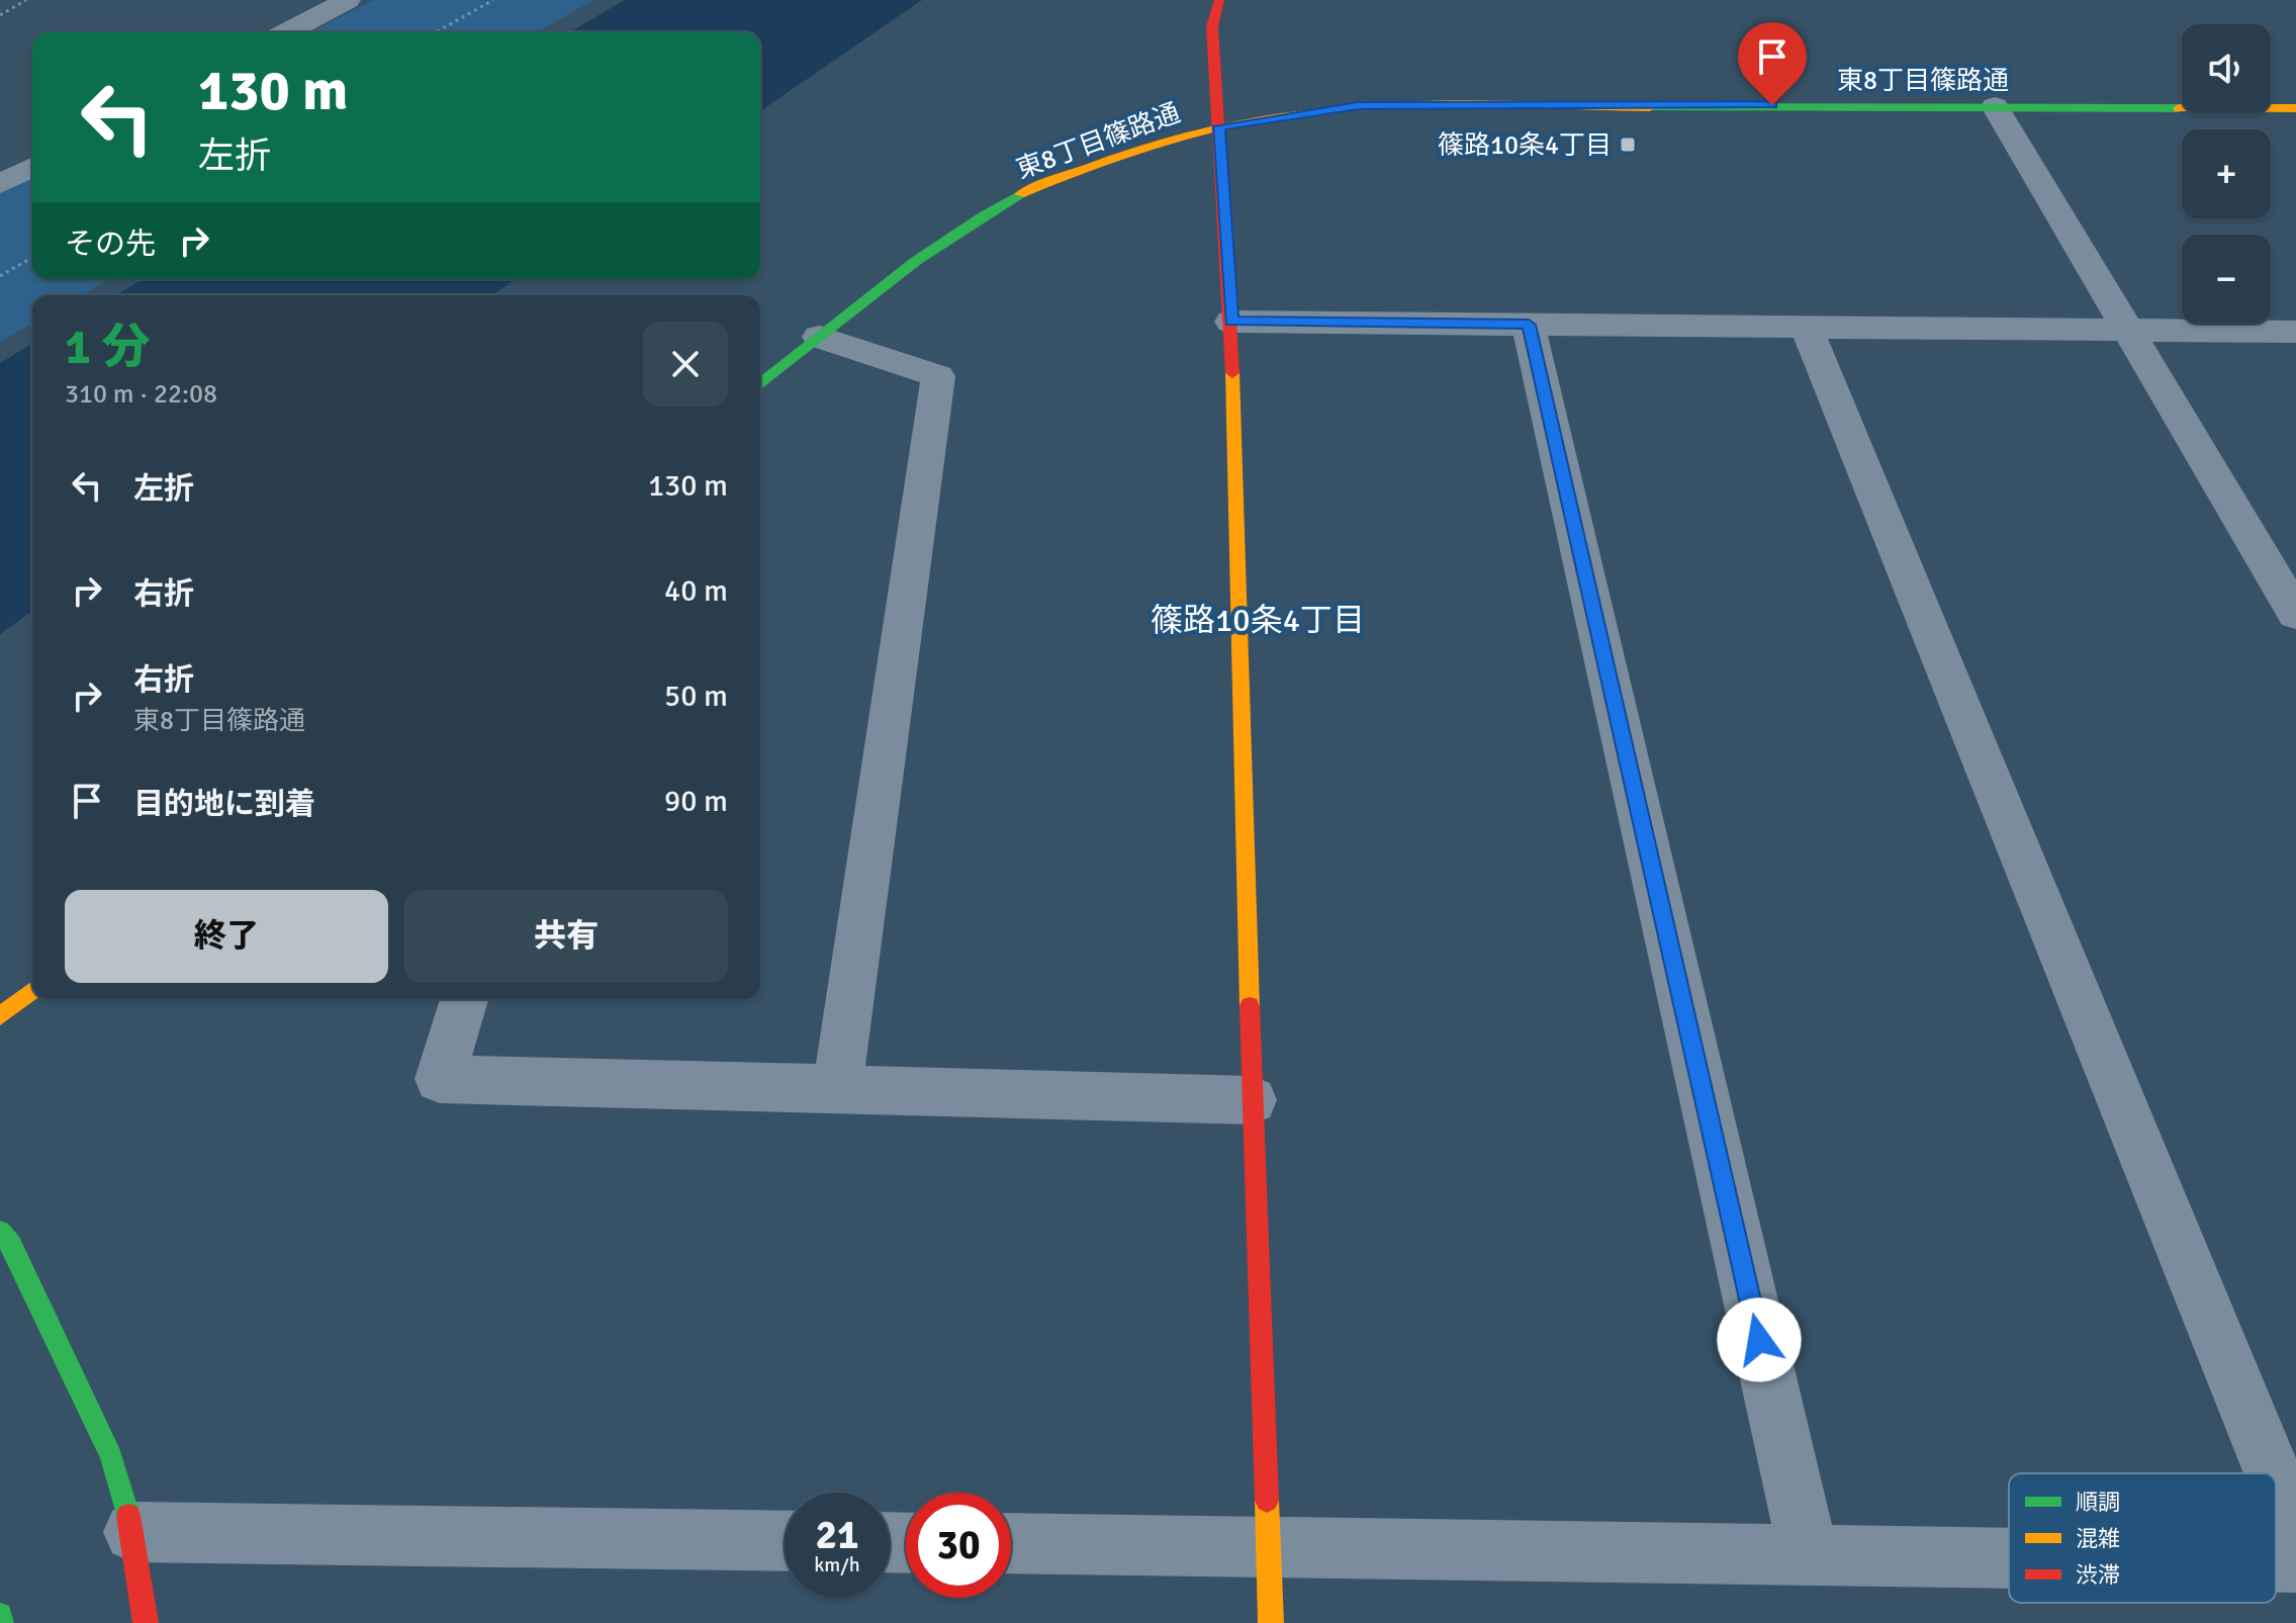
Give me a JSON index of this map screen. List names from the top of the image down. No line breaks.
{"streets":{"main road":["東8丁目篠路通"]},"districts":["篠路10条4丁目"],"places":{"transit":["篠路10条4丁目"]},"legend":["順調","混雑","渋滞"],"page":{"map_buttons":["+","−"],"turn":["130 m","左折"],"then":"その先","heading":["1 分","310 m · 22:08"],"list":[{"name":"左折","value":"130 m"},{"name":"右折","value":"40 m"},{"name":"右折","note":"東8丁目篠路通","value":"50 m"},{"name":"目的地に到着","value":"90 m"}],"buttons":["終了","共有"],"speed":"21 km/h","limit":"30"}}
